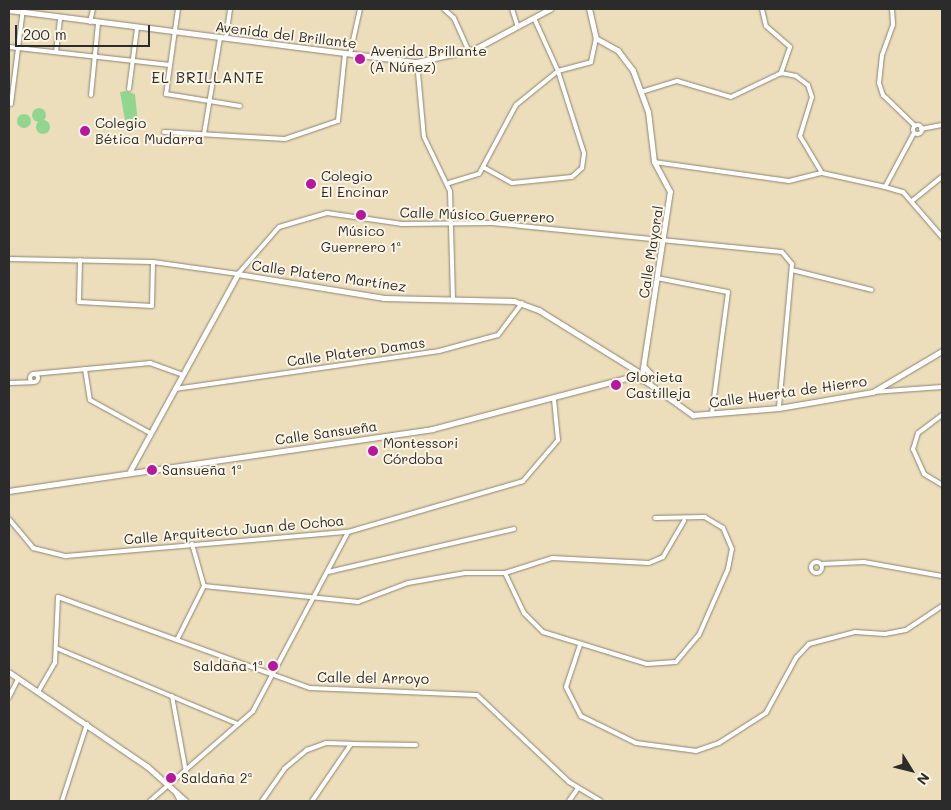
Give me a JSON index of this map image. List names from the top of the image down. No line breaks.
{"streets":{"street":["Avenida del Brillante","Calle Músico Guerrero","Calle Mayoral","Calle Platero Martínez","Calle Platero Damas","Calle Huerta de Hierro","Calle Sansueña","Calle Arquitecto Juan de Ochoa","Calle del Arroyo"]},"crossings":[["Calle Músico Guerrero","Calle Mayoral"],["Calle Músico Guerrero","Calle Platero Martínez"],["Calle Músico Guerrero","Calle Platero Damas"],["Calle Músico Guerrero","Calle Sansueña"],["Calle Mayoral","Calle Sansueña"],["Calle Platero Martínez","Calle Platero Damas"],["Calle Huerta de Hierro","Calle Sansueña"],["Calle Sansueña","Calle Arquitecto Juan de Ochoa"]],"districts":["EL BRILLANTE"],"places":["Avenida Brillante (A Núñez)","Colegio Bética Mudarra","Colegio El Encinar","Músico Guerrero 1ª","Glorieta Castilleja","Montessori Córdoba","Sansueña 1ª","Saldaña 1ª","Saldaña 2ª"],"scale_bar":"200 m","north":"bottom right"}
